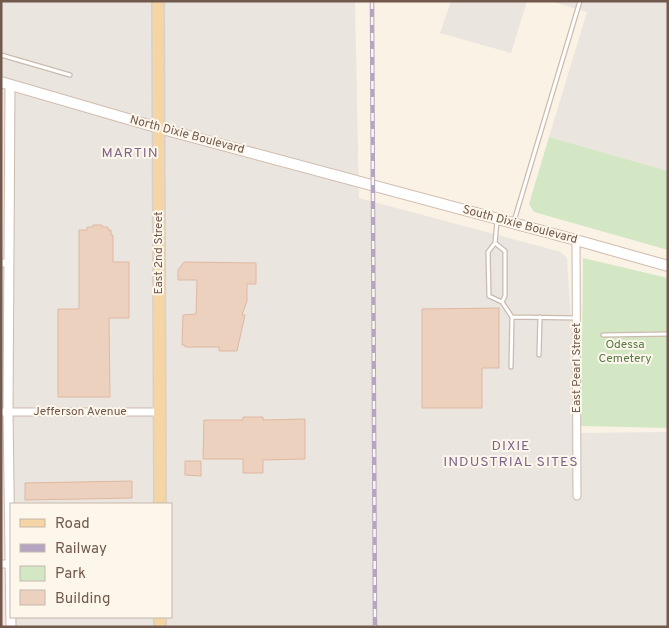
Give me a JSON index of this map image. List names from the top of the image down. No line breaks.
{"streets":{"main road":["North Dixie Boulevard","South Dixie Boulevard","East 2nd Street"],"street":["East Pearl Street","Jefferson Avenue"]},"crossings":[["North Dixie Boulevard","South Dixie Boulevard"],["North Dixie Boulevard","East 2nd Street"],["South Dixie Boulevard","East Pearl Street"],["East 2nd Street","Jefferson Avenue"]],"districts":["MARTIN","DIXIE INDUSTRIAL SITES"],"parks":["Odessa Cemetery"],"legend":["Road","Railway","Park","Building"]}
